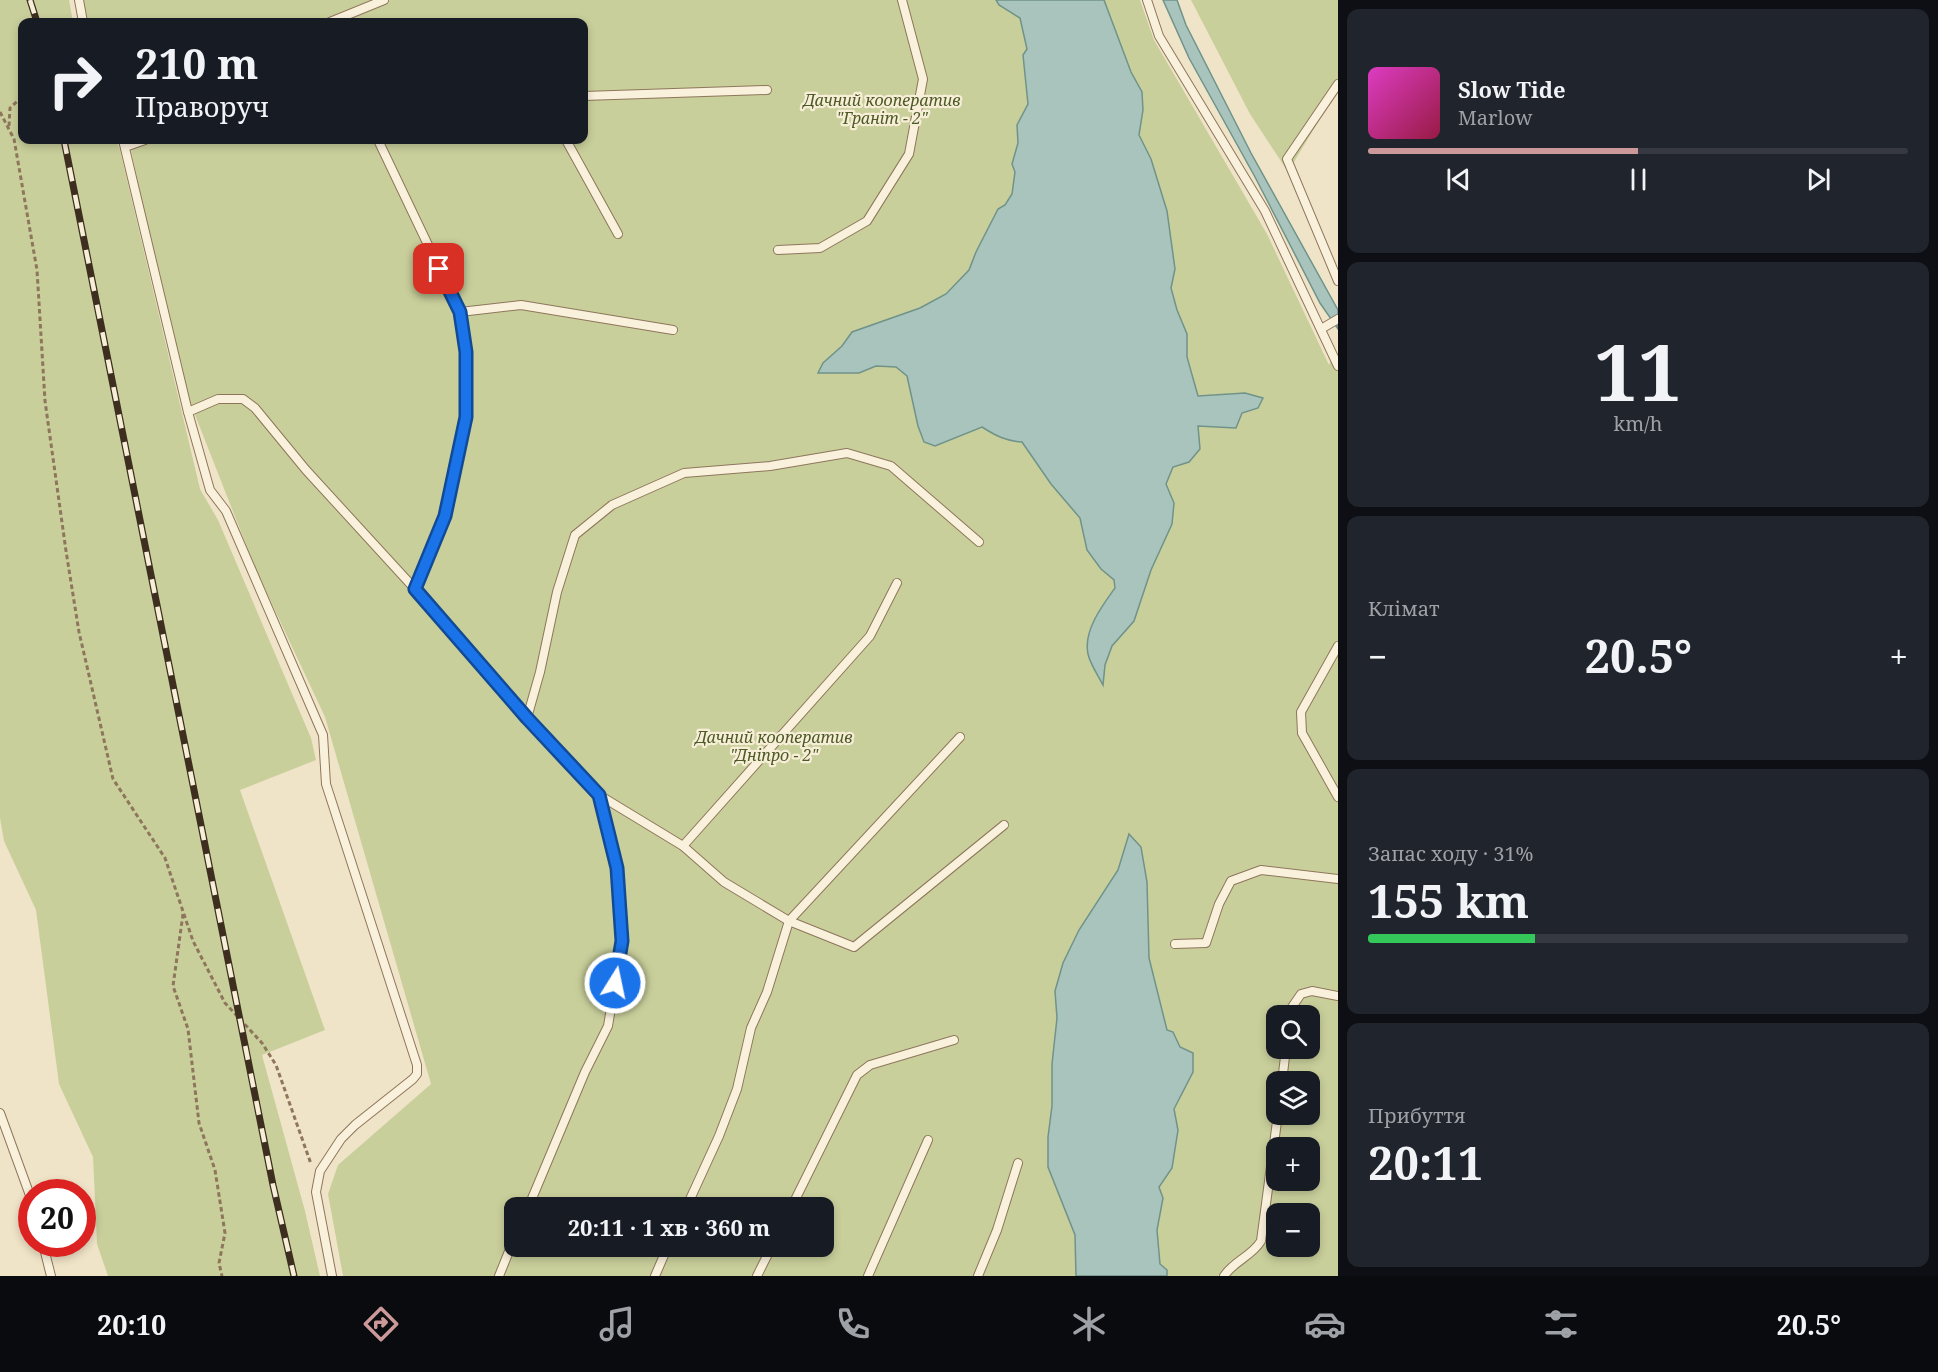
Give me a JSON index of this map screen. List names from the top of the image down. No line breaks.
{"parks":["Дачний кооператив \"Граніт - 2\"","Дачний кооператив \"Дніпро - 2\""],"page":{"turn":["210 m","Праворуч"],"song":["Slow Tide","Marlow"],"tile":[["11","km/h"],"Клімат",["Запас ходу · 31%","155 km"],["Прибуття","20:11"]],"heat":["−","20.5°","+"],"map_buttons":["+","−"],"limit":"20","trip":"20:11 · 1 хв · 360 m","tabs":["20:10","20.5°"]}}
